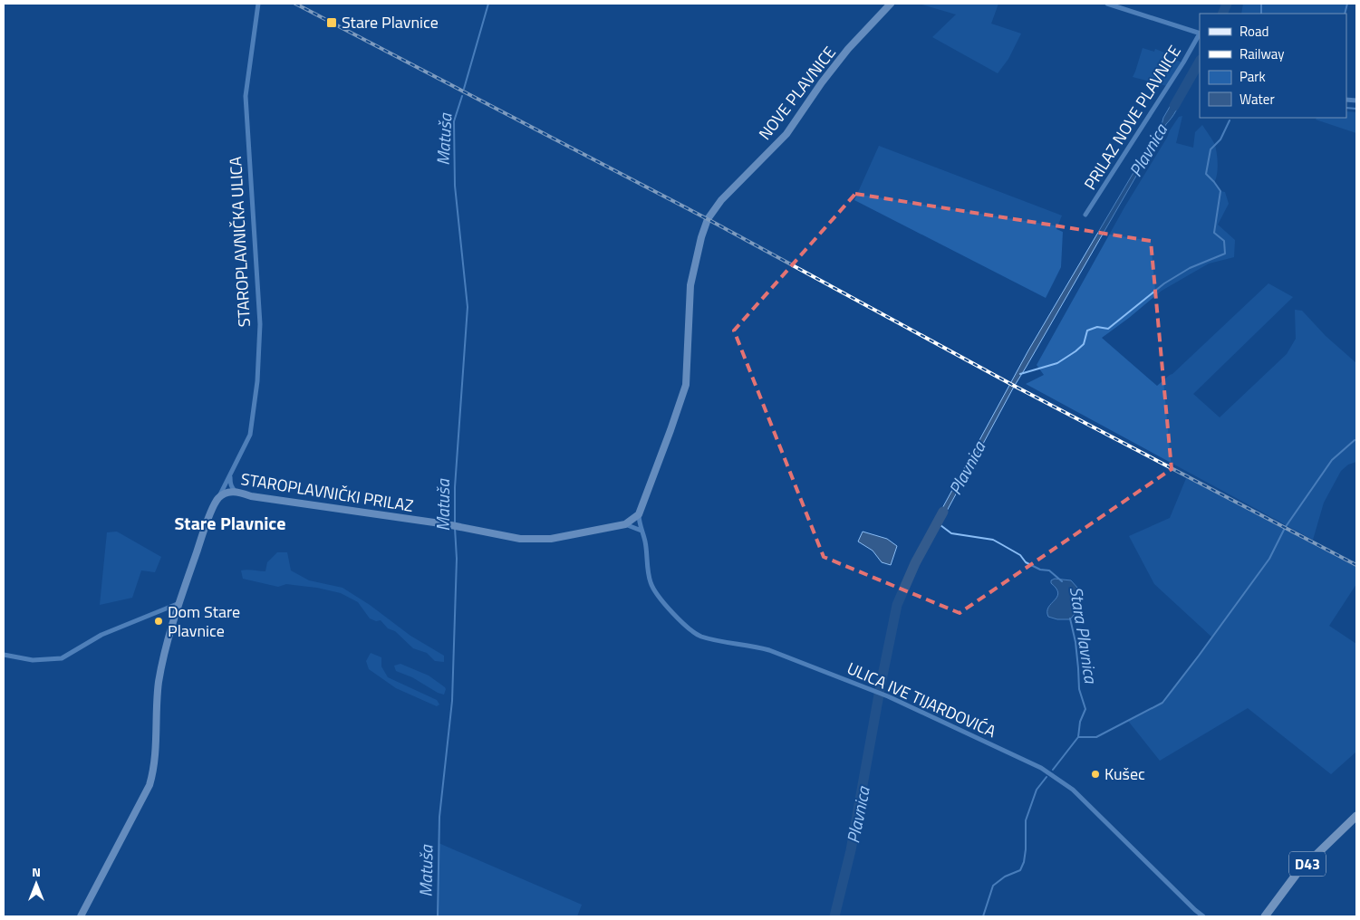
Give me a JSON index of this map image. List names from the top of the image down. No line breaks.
{"streets":{"main road":["D43"],"street":["NOVE PLAVNICE","PRILAZ NOVE PLAVNICE","STAROPLAVNIČKA ULICA","STAROPLAVNIČKI PRILAZ","ULICA IVE TIJARDOVIĆA"]},"crossings":[["NOVE PLAVNICE","STAROPLAVNIČKI PRILAZ"],["NOVE PLAVNICE","ULICA IVE TIJARDOVIĆA"],["STAROPLAVNIČKA ULICA","STAROPLAVNIČKI PRILAZ"],["STAROPLAVNIČKI PRILAZ","ULICA IVE TIJARDOVIĆA"]],"districts":["Stare Plavnice"],"water":["Matuša","Plavnica","Stara Plavnica"],"places":{"transit":["Stare Plavnice"],"other":["Dom Stare Plavnice","Kušec"]},"legend":["Road","Railway","Park","Water"],"north":"top"}
